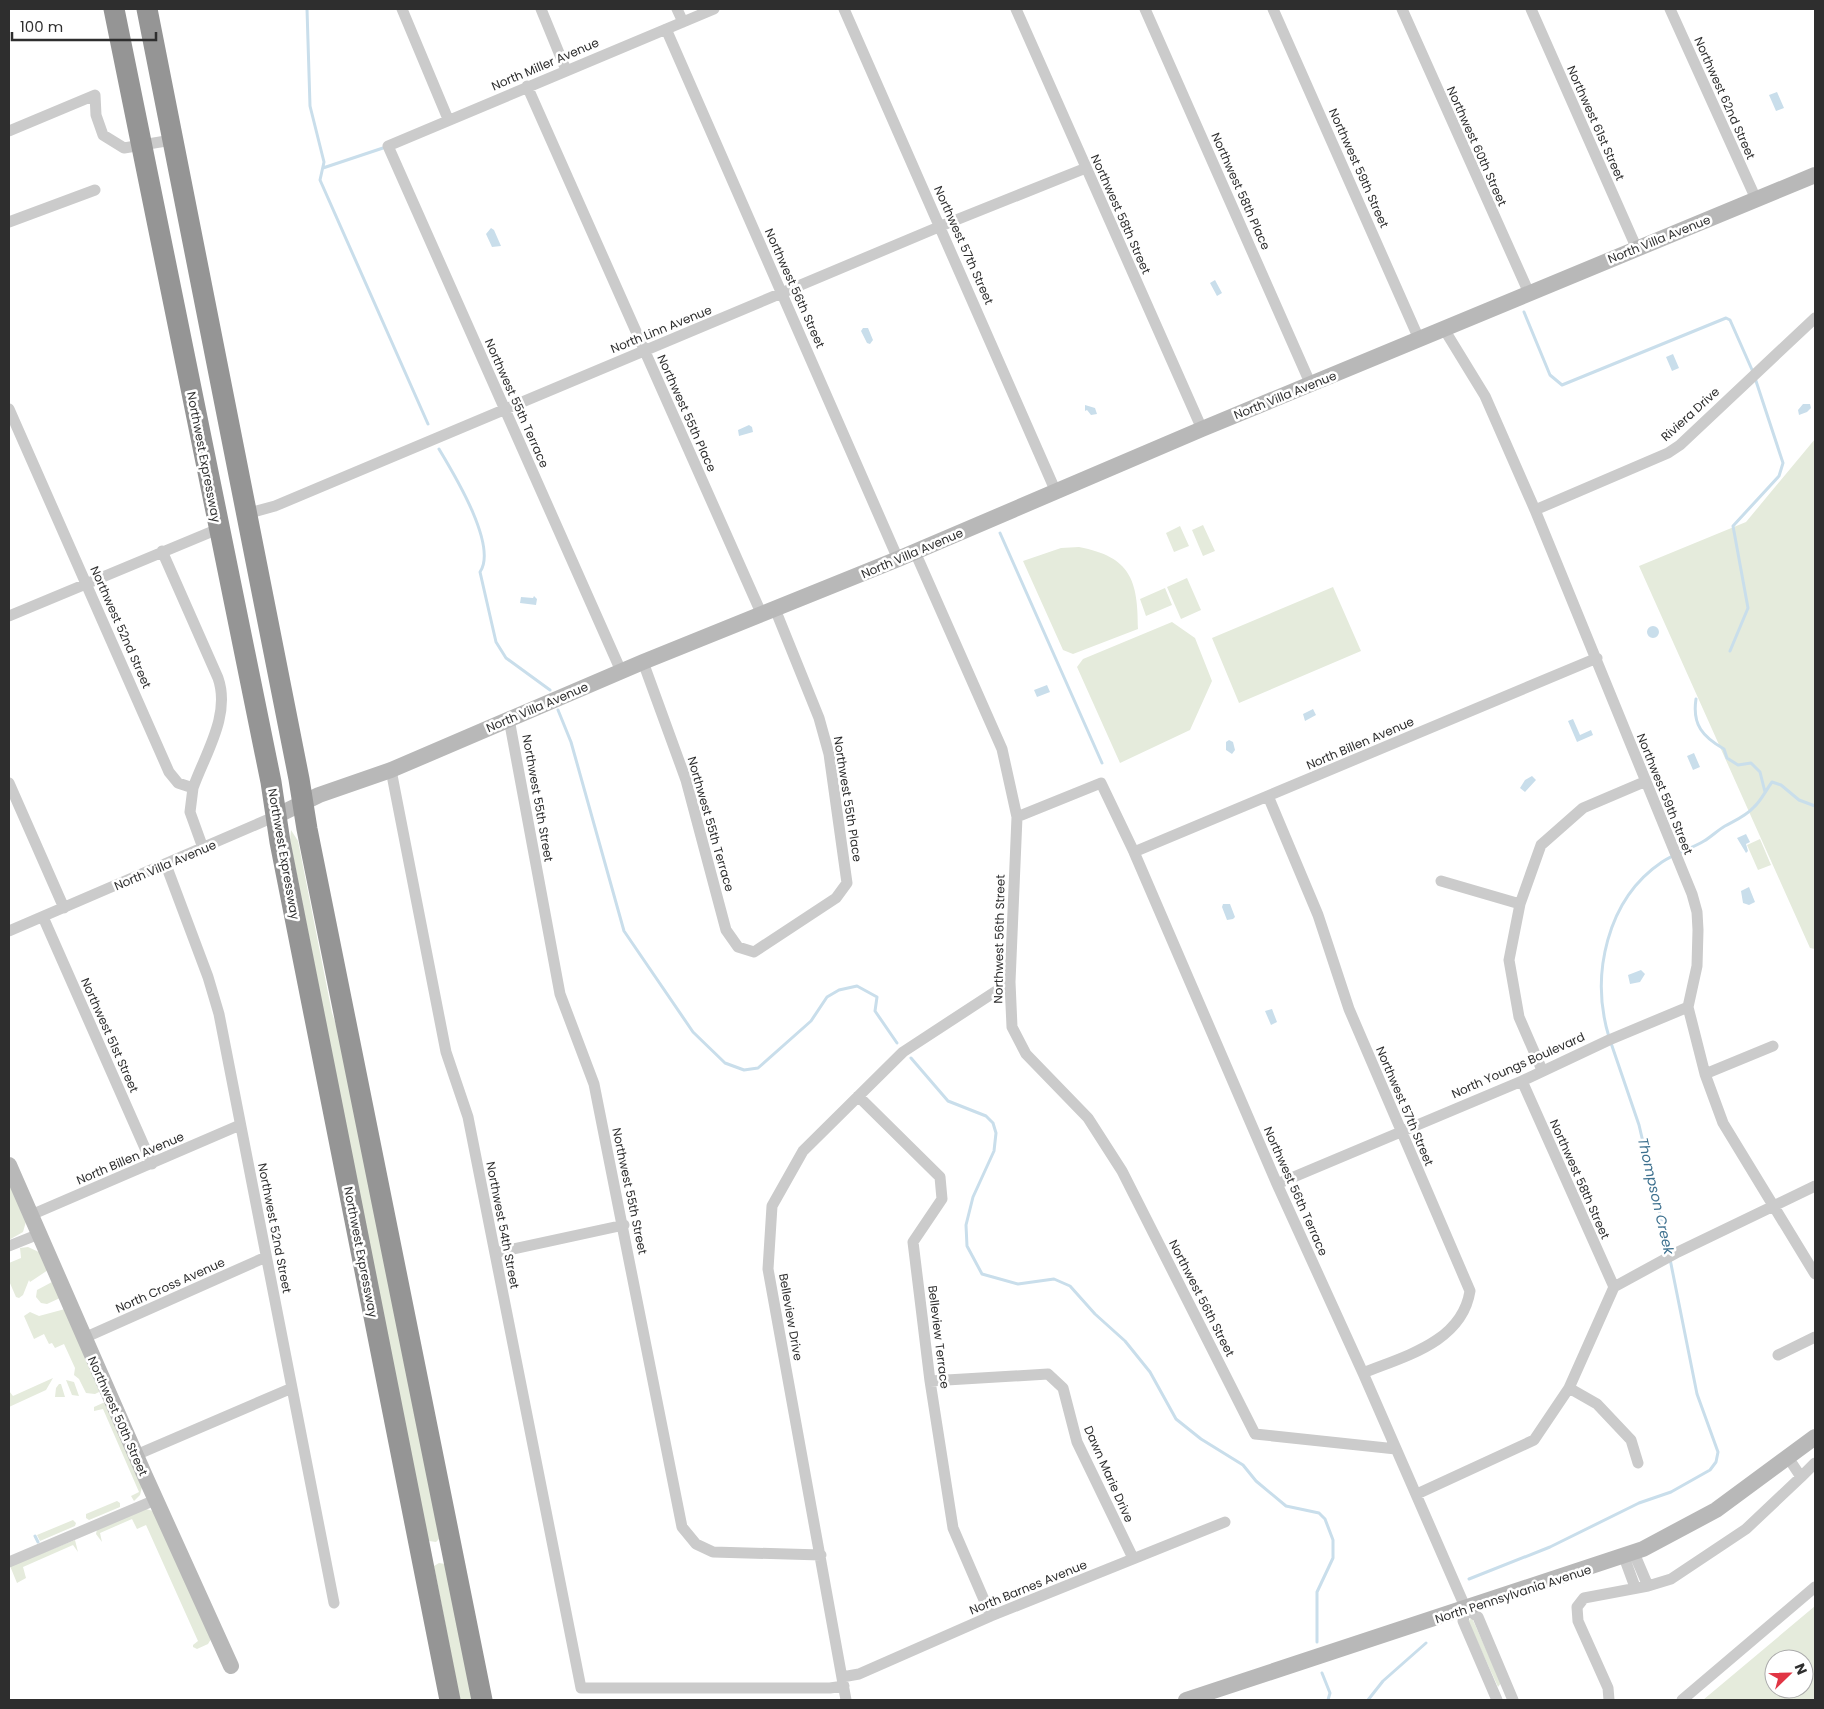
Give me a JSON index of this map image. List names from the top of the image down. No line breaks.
{"streets":{"highway":["Northwest Expressway"],"street":["North Miller Avenue","Northwest 62nd Street","Northwest 61st Street","Northwest 60th Street","Northwest 59th Street","Northwest 58th Place","Northwest 58th Street","North Villa Avenue","Northwest 57th Street","Northwest 56th Street","North Linn Avenue","Northwest 55th Terrace","Northwest 55th Place","Riviera Drive","Northwest 52nd Street","North Billen Avenue","Northwest 55th Street","Northwest 51st Street","North Youngs Boulevard","Northwest 56th Terrace","Northwest 54th Street","North Cross Avenue","Belleview Drive","Belleview Terrace","Northwest 50th Street","Dawn Marie Drive","North Barnes Avenue","North Pennsylvania Avenue"]},"crossings":[["North Miller Avenue","Northwest 56th Street"],["North Miller Avenue","Northwest 55th Terrace"],["North Miller Avenue","Northwest 55th Place"],["Northwest 62nd Street","North Villa Avenue"],["Northwest 61st Street","North Villa Avenue"],["Northwest 60th Street","North Villa Avenue"],["Northwest 59th Street","North Villa Avenue"],["Northwest 59th Street","Riviera Drive"],["Northwest 59th Street","North Billen Avenue"],["Northwest 59th Street","North Youngs Boulevard"],["Northwest 58th Place","North Villa Avenue"],["Northwest 58th Street","North Villa Avenue"],["Northwest 58th Street","North Linn Avenue"],["Northwest 58th Street","North Youngs Boulevard"],["North Villa Avenue","Northwest 57th Street"],["North Villa Avenue","Northwest 56th Street"],["North Villa Avenue","Northwest 55th Terrace"],["North Villa Avenue","Northwest 55th Place"],["North Villa Avenue","Northwest Expressway"],["North Villa Avenue","Northwest 52nd Street"],["North Villa Avenue","Northwest 55th Street"],["North Villa Avenue","Northwest 51st Street"],["North Villa Avenue","Northwest 54th Street"],["Northwest 57th Street","North Linn Avenue"],["Northwest 57th Street","North Billen Avenue"],["Northwest 57th Street","North Youngs Boulevard"],["Northwest 57th Street","Northwest 56th Terrace"],["Northwest 56th Street","North Linn Avenue"],["Northwest 56th Street","Northwest 56th Terrace"],["Northwest 56th Street","Belleview Drive"],["North Linn Avenue","Northwest 55th Terrace"],["North Linn Avenue","Northwest 55th Place"],["Northwest 55th Terrace","Northwest 55th Place"],["Northwest 52nd Street","North Billen Avenue"],["Northwest 52nd Street","North Cross Avenue"],["North Billen Avenue","Northwest 51st Street"],["North Billen Avenue","Northwest 56th Terrace"],["North Billen Avenue","Northwest 50th Street"],["Northwest 55th Street","Belleview Drive"],["North Youngs Boulevard","Northwest 56th Terrace"],["Northwest 56th Terrace","North Pennsylvania Avenue"],["Northwest 54th Street","North Barnes Avenue"],["North Cross Avenue","Northwest 50th Street"],["Belleview Drive","Belleview Terrace"],["Belleview Drive","North Barnes Avenue"],["Belleview Terrace","Dawn Marie Drive"],["Belleview Terrace","North Barnes Avenue"],["Dawn Marie Drive","North Barnes Avenue"]],"water":["Thompson Creek"],"scale_bar":"100 m","north":"top right"}
